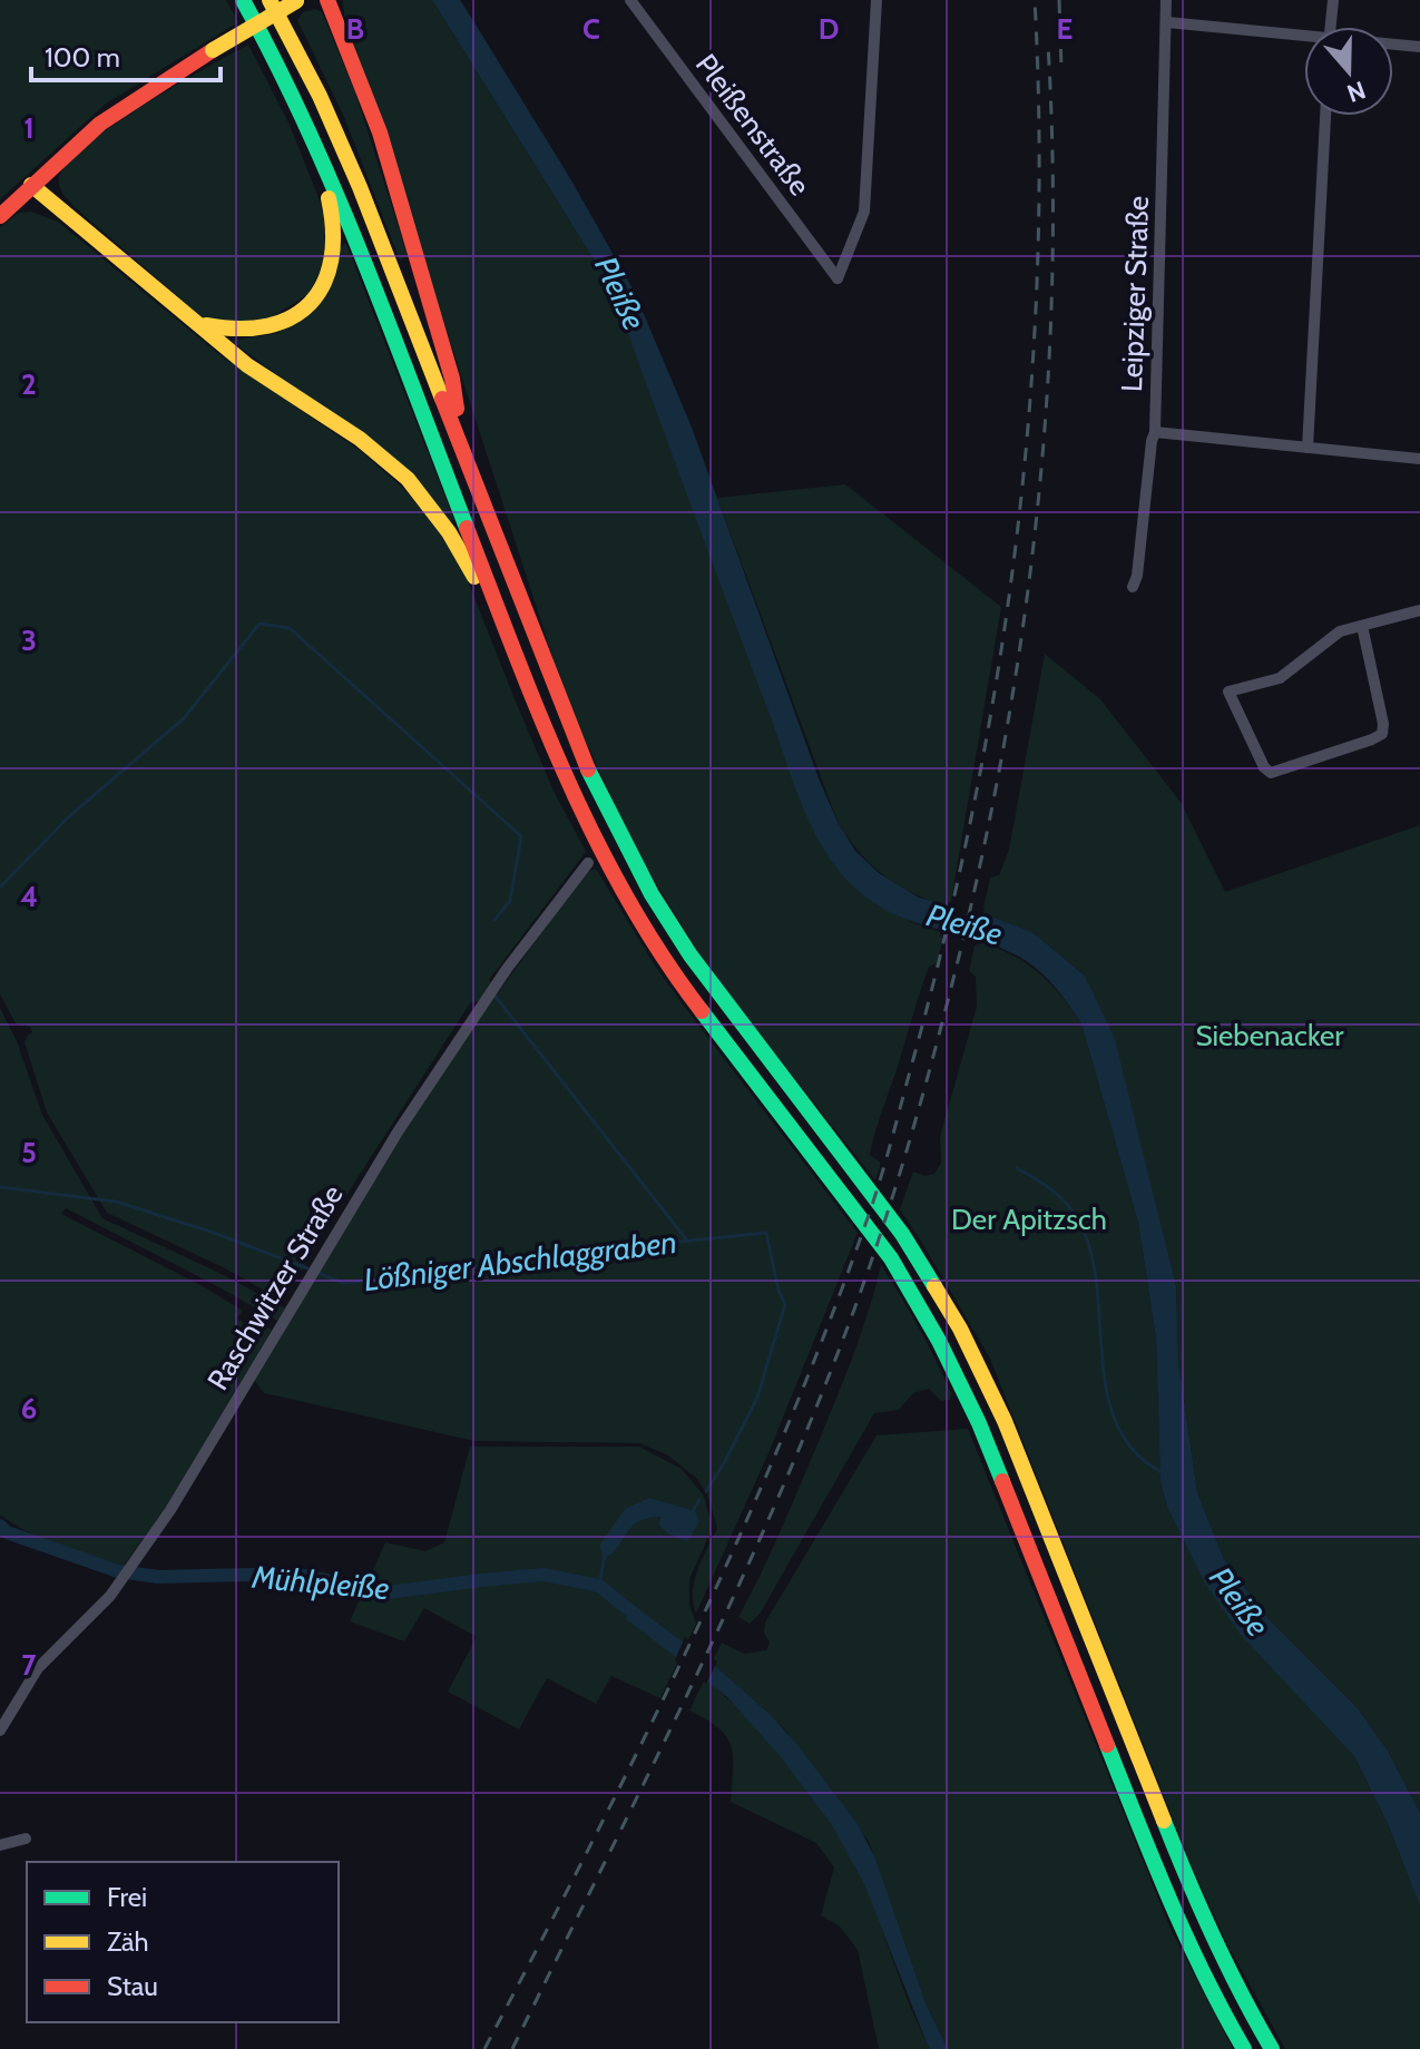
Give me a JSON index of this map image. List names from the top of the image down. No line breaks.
{"streets":{"street":["Pleißenstraße","Leipziger Straße","Raschwitzer Straße"]},"water":["Pleiße","Lößniger Abschlaggraben","Mühlpleiße"],"parks":["Siebenacker","Der Apitzsch"],"legend":["Frei","Zäh","Stau"],"scale_bar":"100 m","north":"bottom","grid":{"columns":["B","C","D","E"],"rows":["1","2","3","4","5","6","7"]}}
